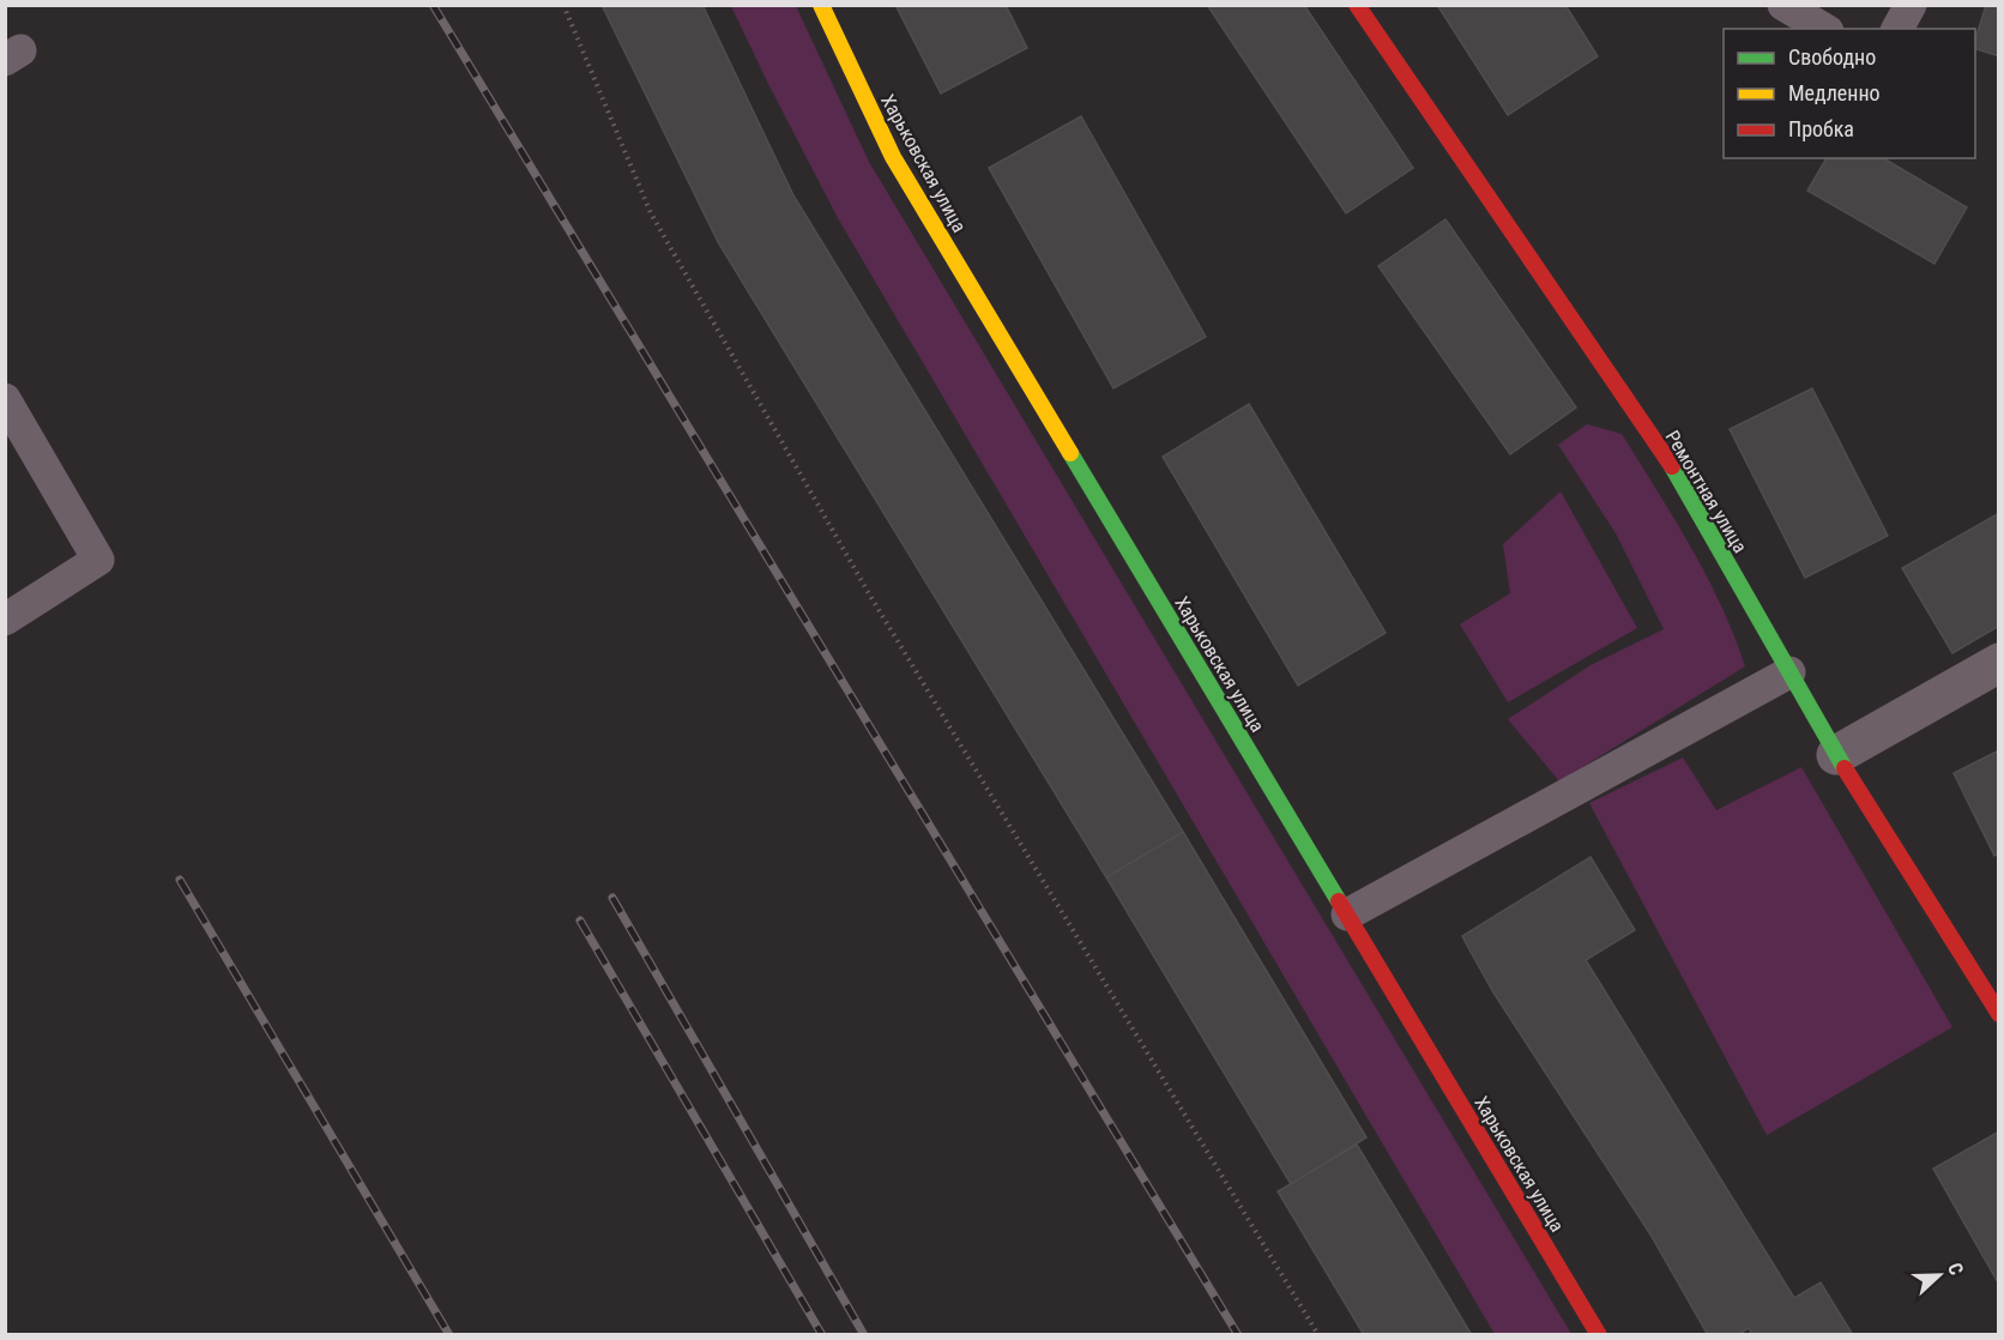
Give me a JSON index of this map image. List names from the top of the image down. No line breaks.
{"streets":{"street":["Харьковская улица","Ремонтная улица"]},"legend":["Свободно","Медленно","Пробка"],"north":"right"}
